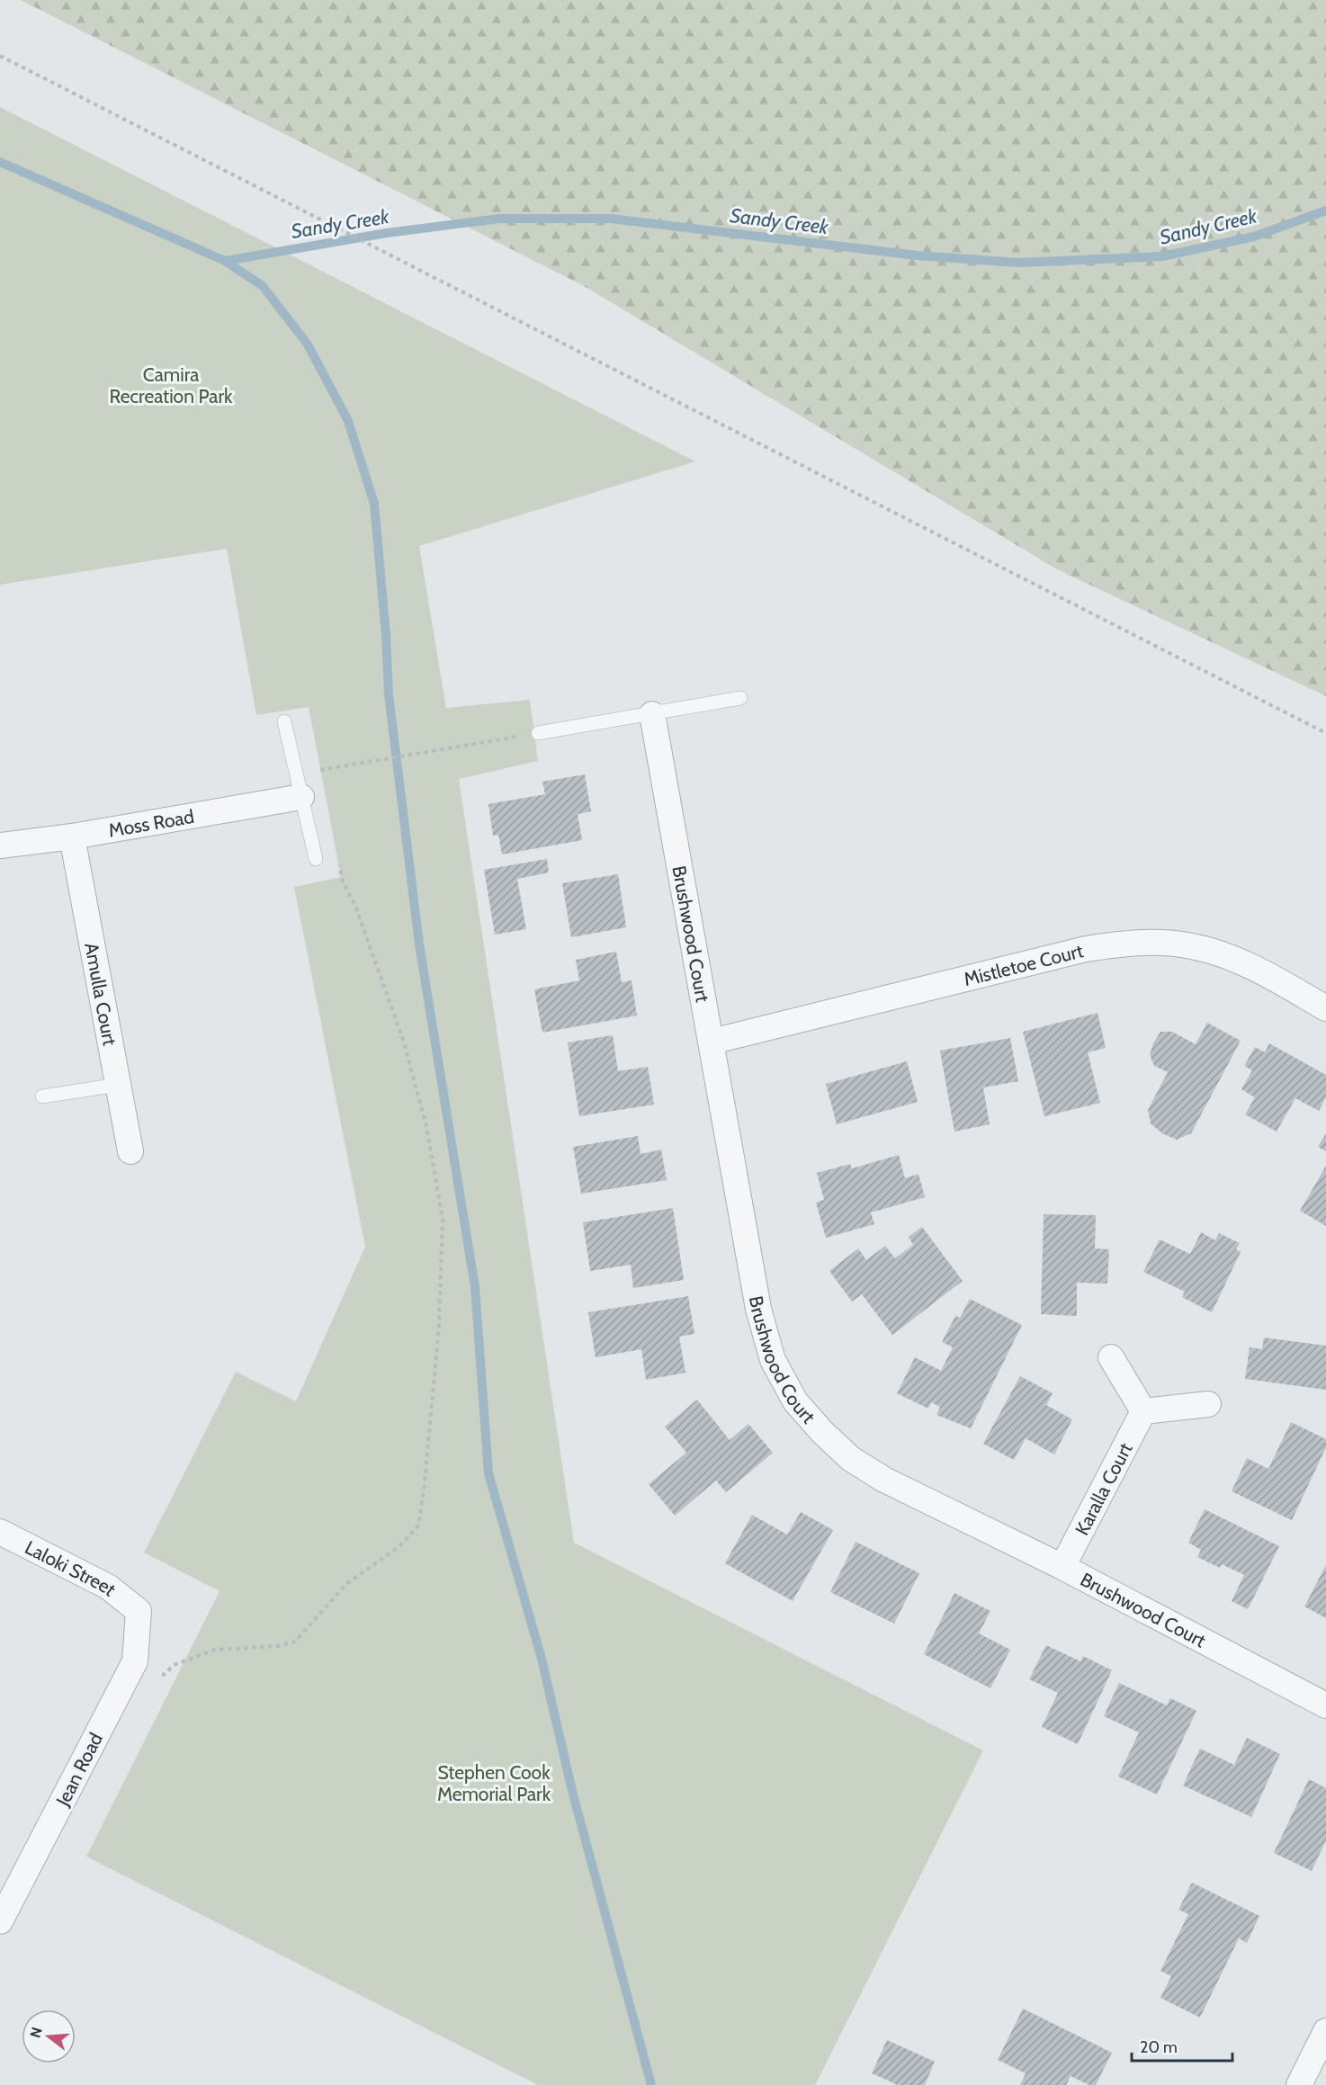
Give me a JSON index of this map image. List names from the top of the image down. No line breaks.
{"streets":{"street":["Moss Road","Brushwood Court","Mistletoe Court","Amulla Court","Karalla Court","Laloki Street","Jean Road"]},"crossings":[["Moss Road","Amulla Court"],["Brushwood Court","Mistletoe Court"],["Brushwood Court","Karalla Court"],["Laloki Street","Jean Road"]],"water":["Sandy Creek"],"parks":["Camira Recreation Park","Stephen Cook Memorial Park"],"scale_bar":"20 m","north":"left"}
